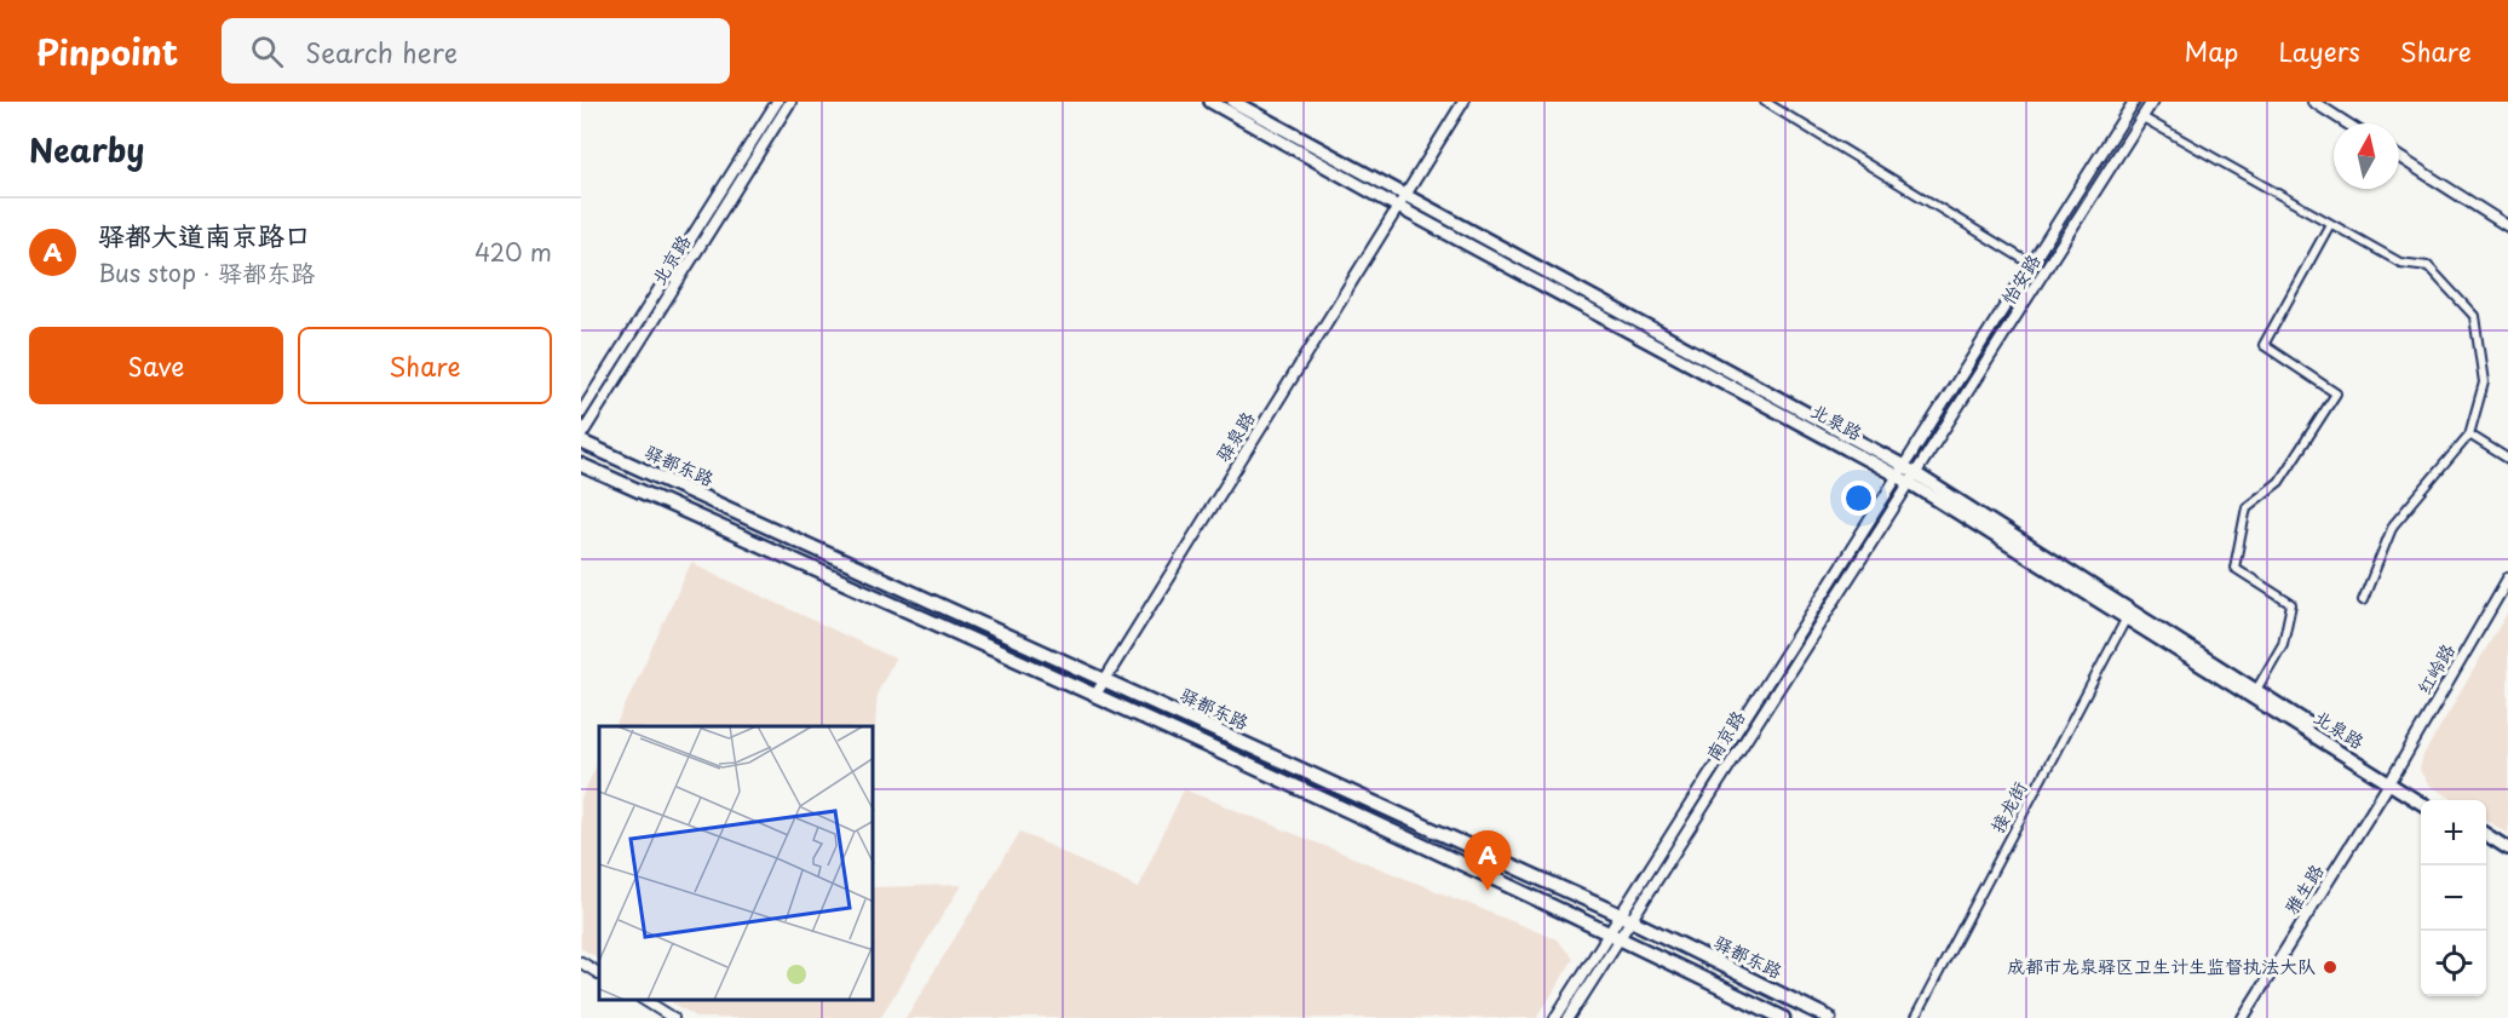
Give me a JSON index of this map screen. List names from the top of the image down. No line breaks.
{"streets":{"highway":["驿都东路"],"main road":["北泉路"],"street":["北京路","怡安路","驿泉路","红岭路","南京路","接龙街","雅生路"]},"crossings":[["怡安路","北泉路"],["怡安路","驿都东路"],["怡安路","南京路"],["北泉路","驿泉路"],["北泉路","红岭路"],["北泉路","南京路"],["北泉路","接龙街"],["北泉路","雅生路"],["驿泉路","驿都东路"],["驿都东路","南京路"],["红岭路","雅生路"]],"places":["成都市龙泉驿区卫生计生监督执法大队"],"north":"top","page":{"header":"Pinpoint","search":"Search here","nav":["Map","Layers","Share"],"heading":"Nearby","list":[{"mark":"A","name":"驿都大道南京路口","note":"Bus stop · 驿都东路","value":"420 m"}],"buttons":["Save","Share"],"map_buttons":["+","−"],"pins":"A"}}
